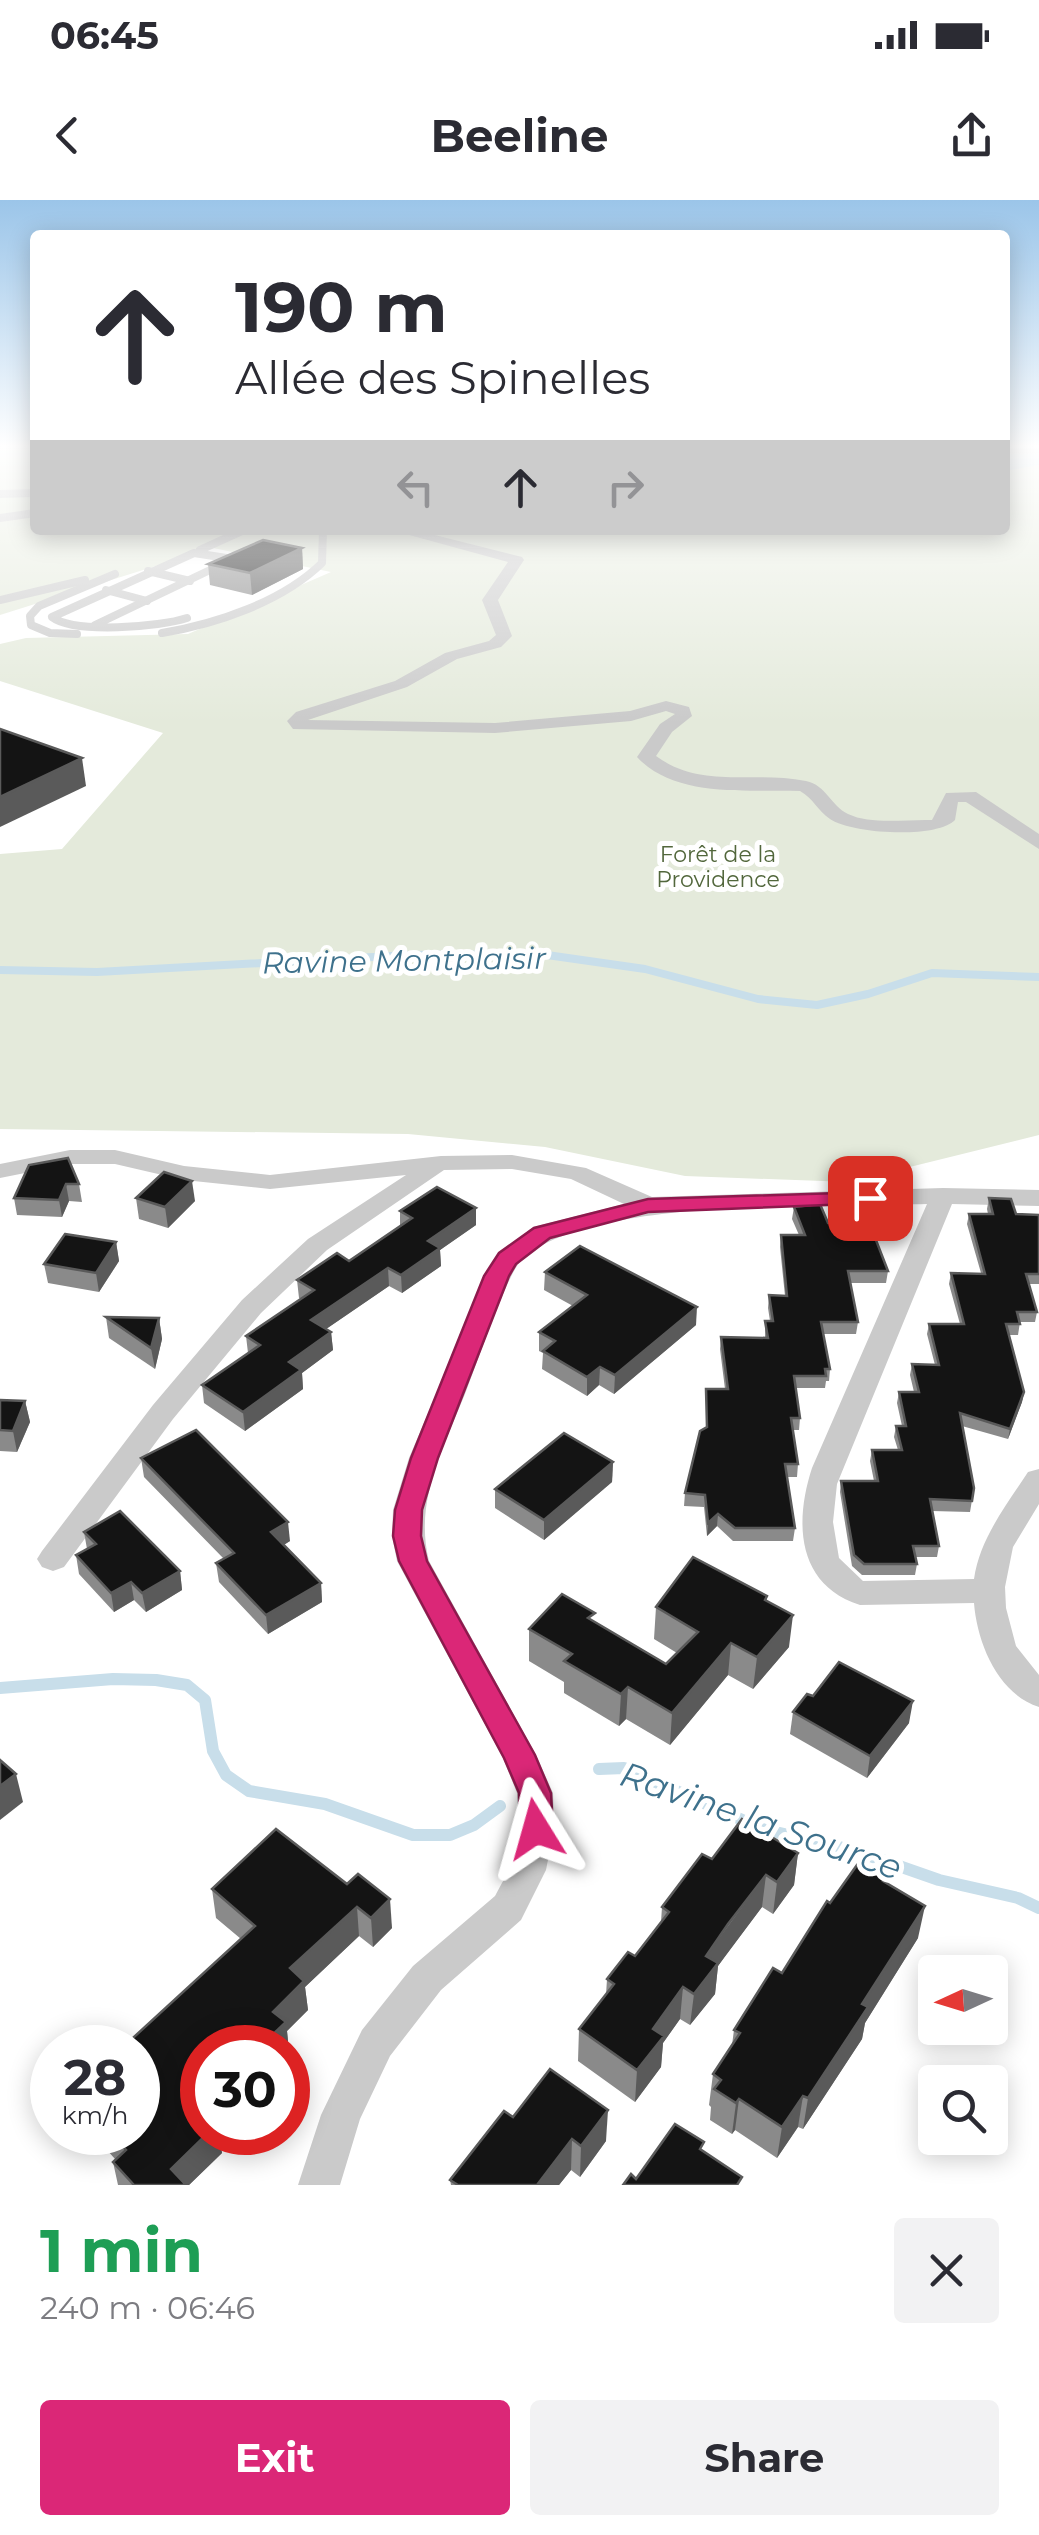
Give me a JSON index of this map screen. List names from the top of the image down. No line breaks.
{"water":["Ravine Montplaisir","Ravine la Source"],"parks":["Forêt de la Providence"],"north":"left","page":{"status":"06:45","header":"Beeline","turn":["190 m","Allée des Spinelles"],"speed":"28 km/h","limit":"30","heading":["1 min","240 m · 06:46"],"buttons":["Exit","Share"]}}
